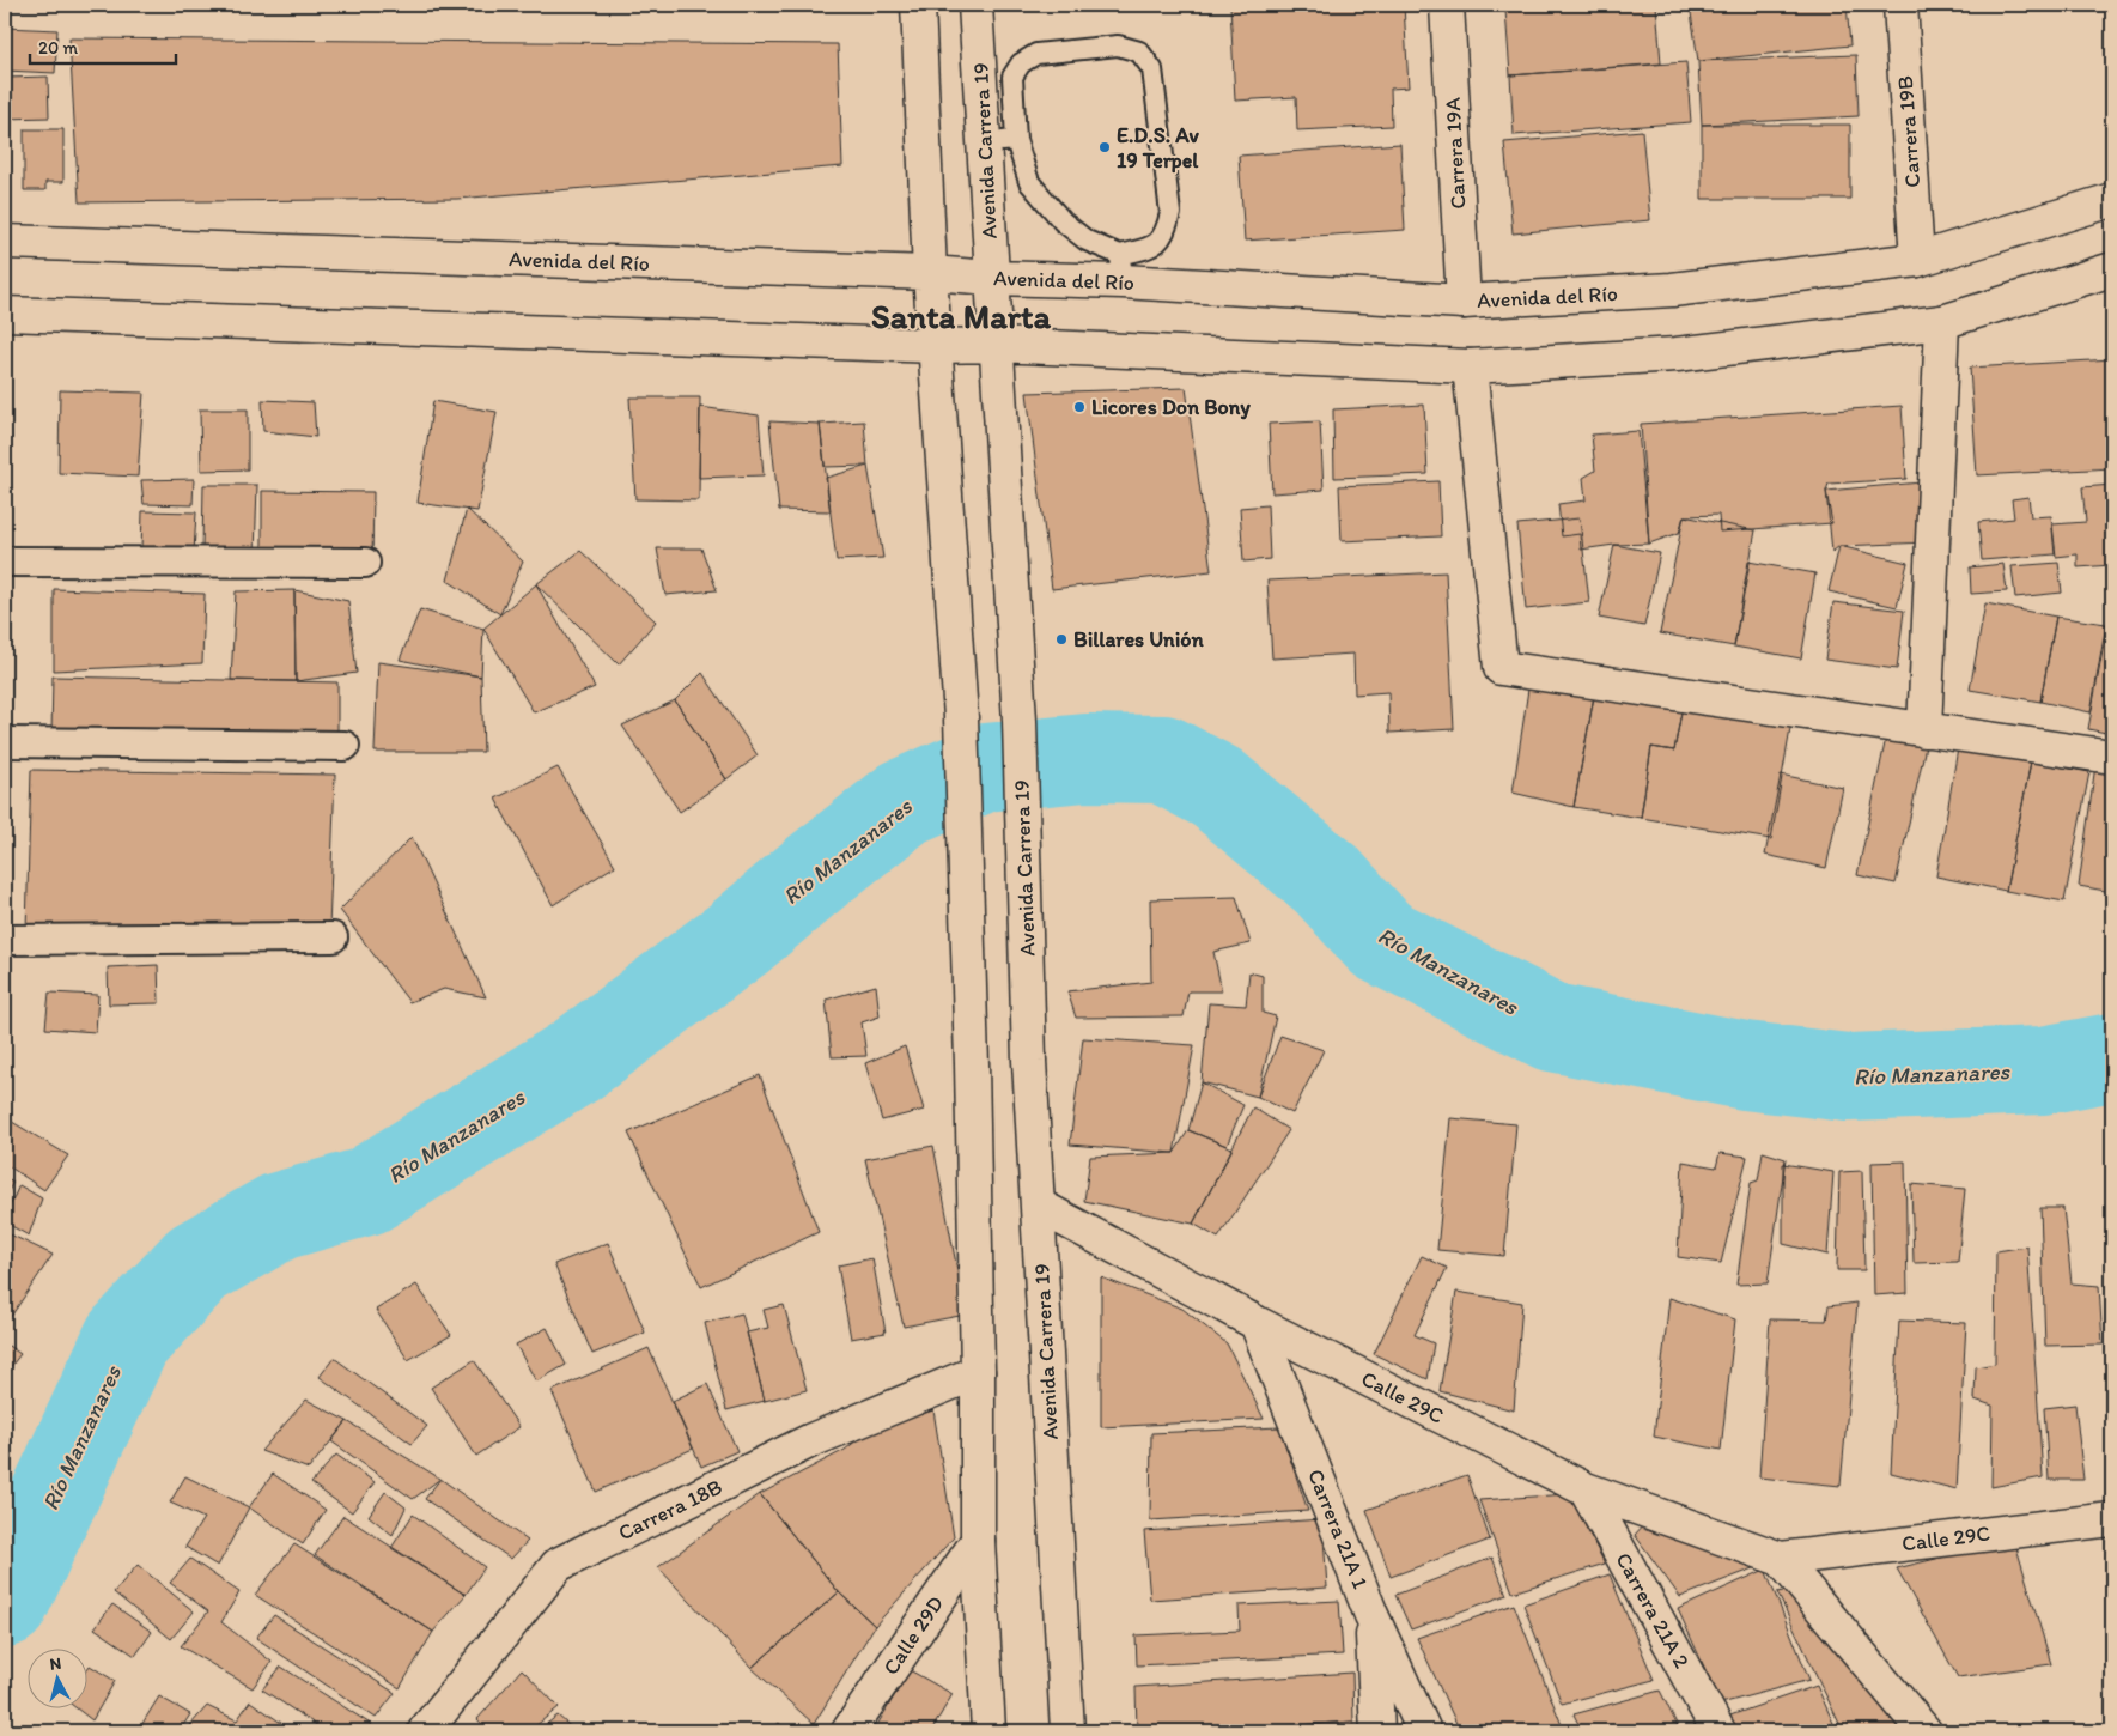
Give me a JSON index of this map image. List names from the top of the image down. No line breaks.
{"streets":{"main road":["Carrera 19B","Avenida Carrera 19","Carrera 19A","Avenida del Río","Calle 29C","Carrera 18B","Carrera 21A 1","Carrera 21A 2","Calle 29D"]},"crossings":[["Carrera 19B","Avenida del Río"],["Avenida Carrera 19","Avenida del Río"],["Avenida Carrera 19","Calle 29C"],["Carrera 19A","Avenida del Río"],["Calle 29C","Carrera 21A 1"],["Calle 29C","Carrera 21A 2"]],"districts":["Santa Marta"],"water":["Río Manzanares"],"places":["E.D.S. Av 19 Terpel","Licores Don Bony","Billares Unión"],"scale_bar":"20 m","north":"top"}
